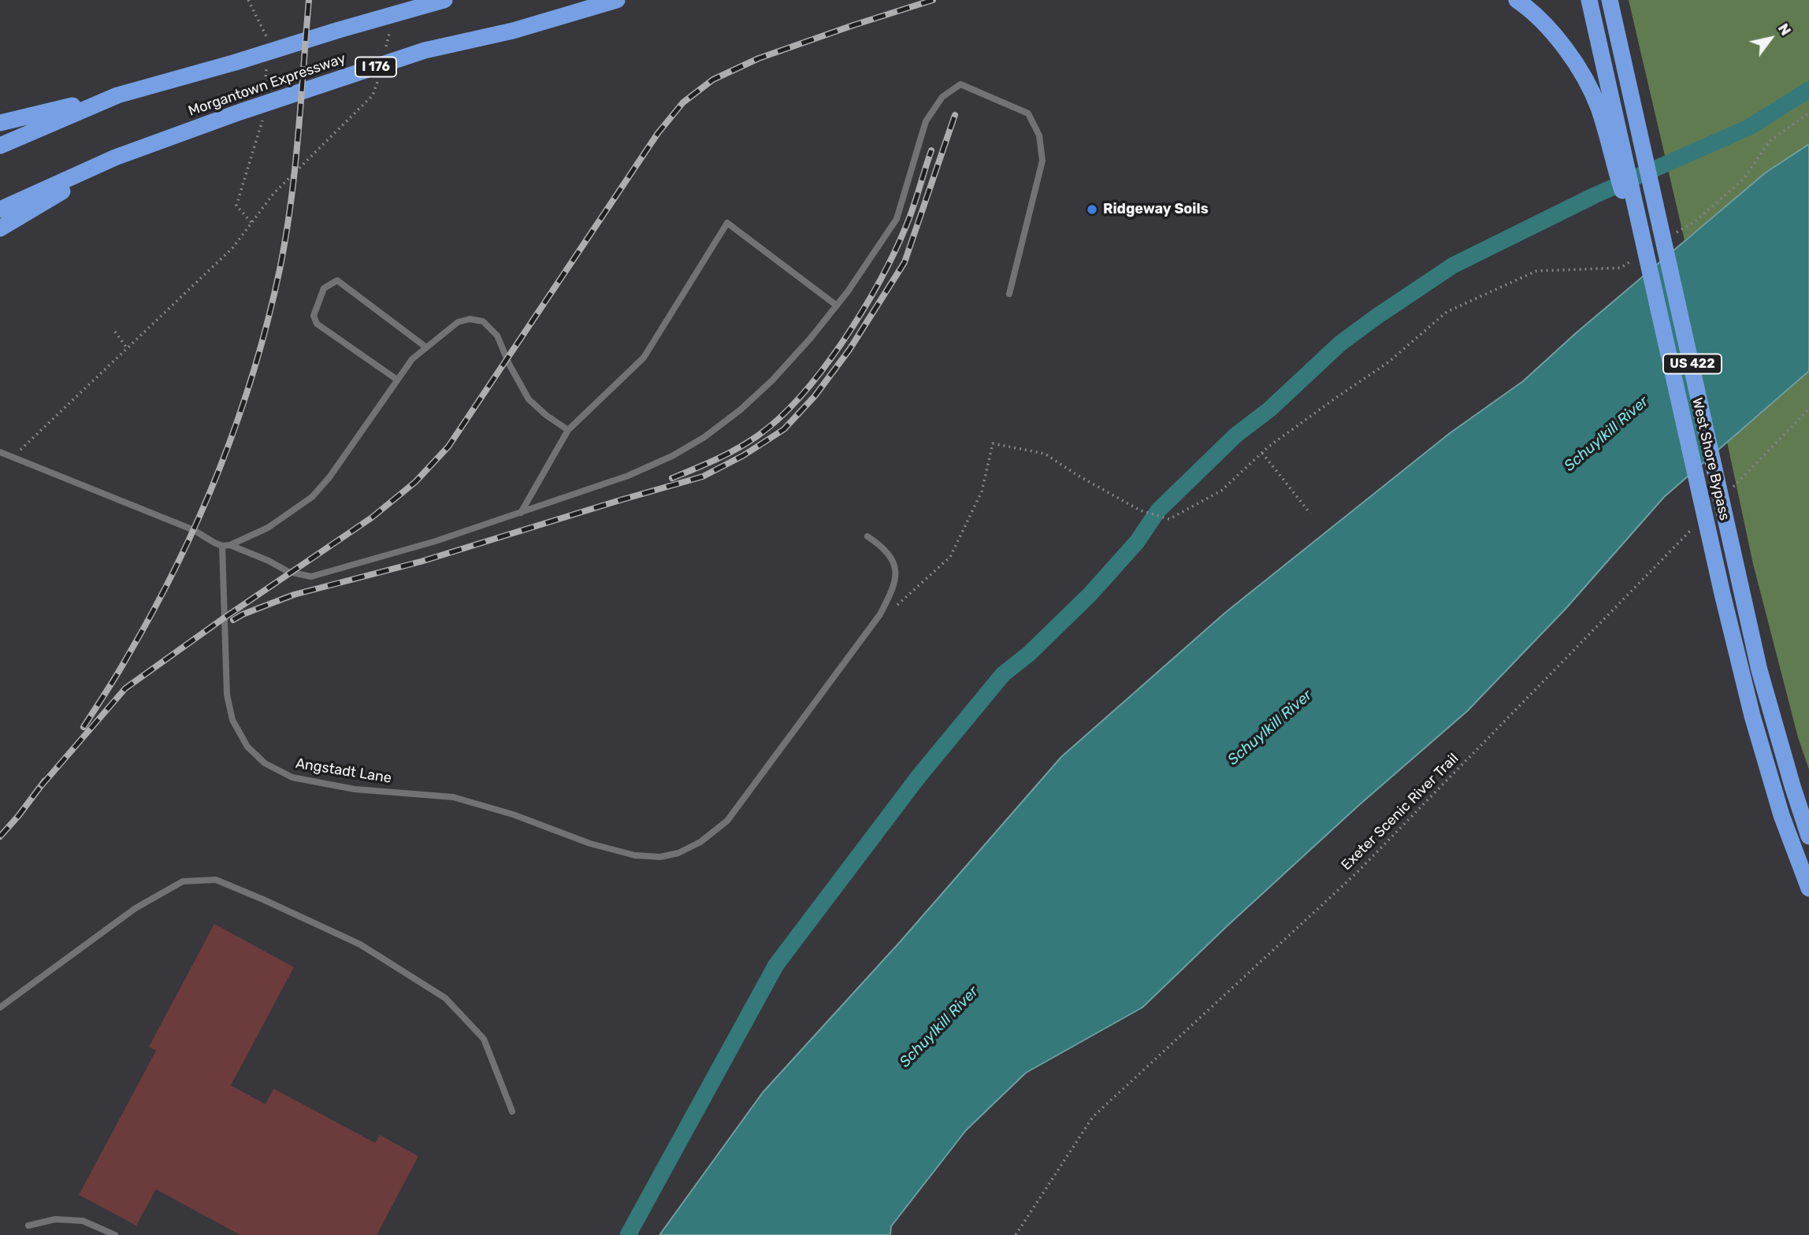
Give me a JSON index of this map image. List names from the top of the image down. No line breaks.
{"streets":{"highway":["I 176","Morgantown Expressway","US 422","West Shore Bypass"],"lane":["Angstadt Lane"],"path":["Exeter Scenic River Trail"]},"water":["Schuylkill River"],"places":["Ridgeway Soils"],"north":"top right"}
